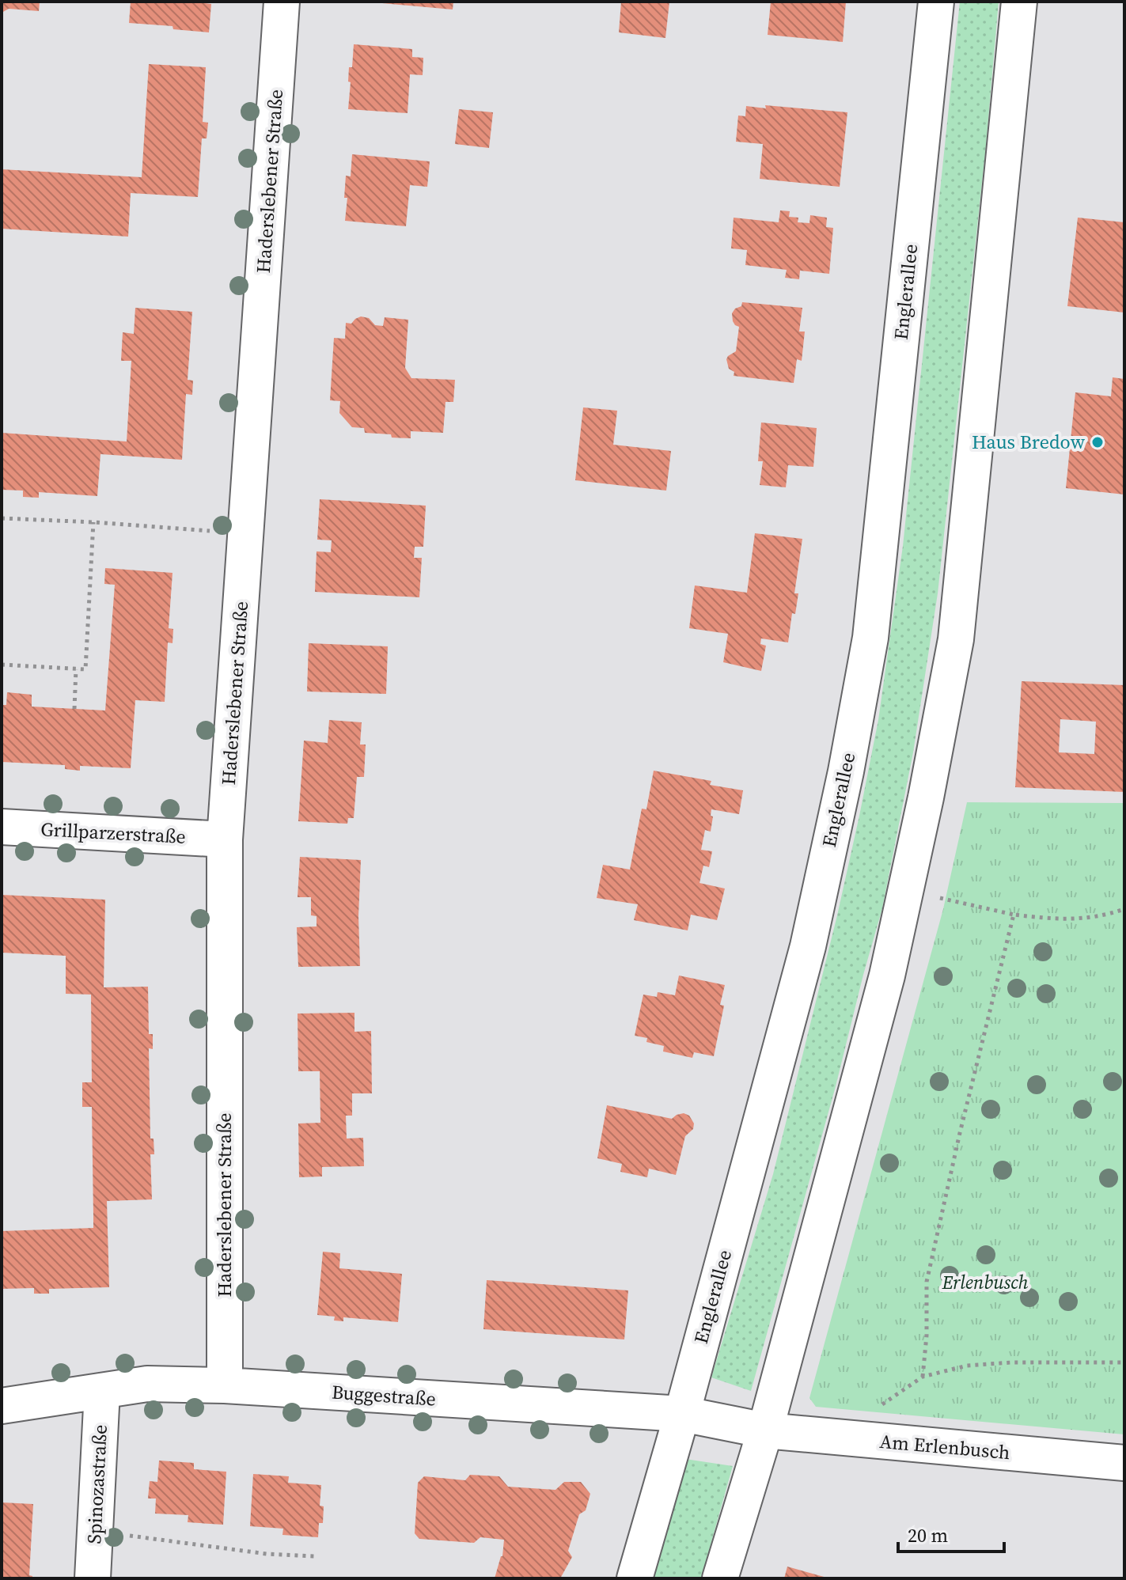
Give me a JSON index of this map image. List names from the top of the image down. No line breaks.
{"streets":{"main road":["Haderslebener Straße","Englerallee","Grillparzerstraße","Buggestraße","Am Erlenbusch","Spinozastraße"]},"crossings":[["Haderslebener Straße","Grillparzerstraße"],["Haderslebener Straße","Buggestraße"],["Englerallee","Buggestraße"],["Buggestraße","Am Erlenbusch"],["Buggestraße","Spinozastraße"]],"parks":["Erlenbusch"],"places":["Haus Bredow"],"scale_bar":"20 m"}
